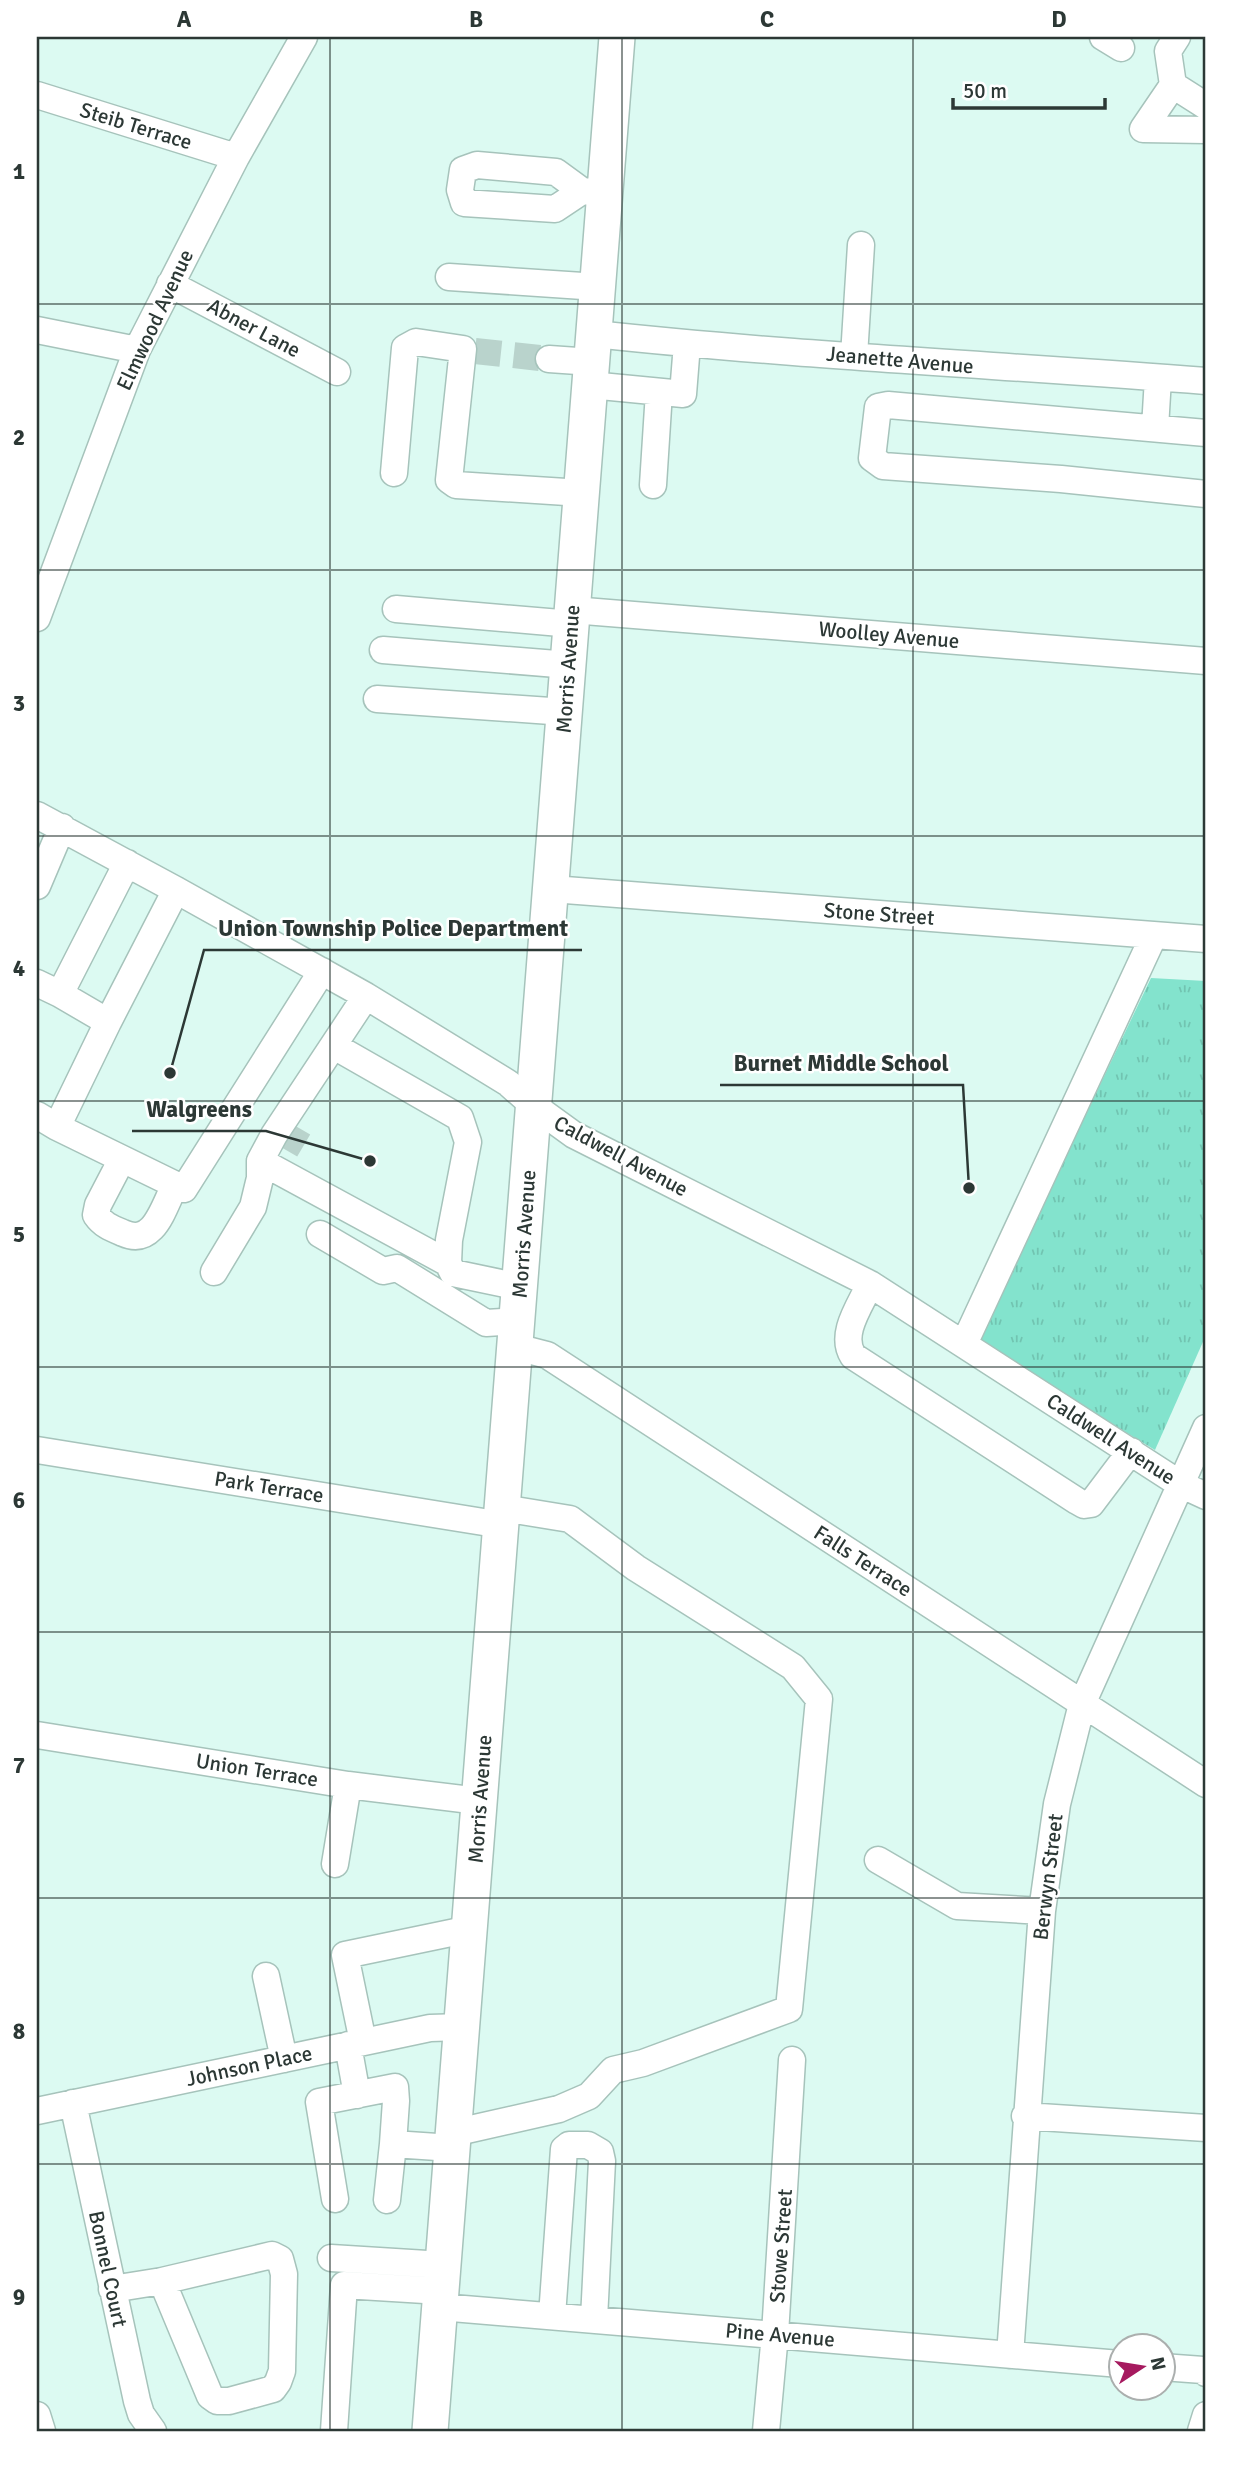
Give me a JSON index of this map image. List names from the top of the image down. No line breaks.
{"streets":{"main road":["Morris Avenue"],"street":["Steib Terrace","Elmwood Avenue","Abner Lane","Jeanette Avenue","Woolley Avenue","Stone Street","Caldwell Avenue","Park Terrace","Falls Terrace","Union Terrace","Berwyn Street","Johnson Place","Stowe Street","Bonnel Court","Pine Avenue"]},"crossings":[["Steib Terrace","Elmwood Avenue"],["Elmwood Avenue","Abner Lane"],["Jeanette Avenue","Morris Avenue"],["Woolley Avenue","Morris Avenue"],["Morris Avenue","Stone Street"],["Morris Avenue","Caldwell Avenue"],["Morris Avenue","Park Terrace"],["Morris Avenue","Falls Terrace"],["Morris Avenue","Union Terrace"],["Morris Avenue","Johnson Place"],["Morris Avenue","Pine Avenue"],["Caldwell Avenue","Berwyn Street"],["Falls Terrace","Berwyn Street"],["Berwyn Street","Pine Avenue"],["Johnson Place","Bonnel Court"],["Stowe Street","Pine Avenue"]],"places":["Union Township Police Department","Walgreens","Burnet Middle School"],"scale_bar":"50 m","north":"right","grid":{"columns":["A","B","C","D"],"rows":["1","2","3","4","5","6","7","8","9"]}}
